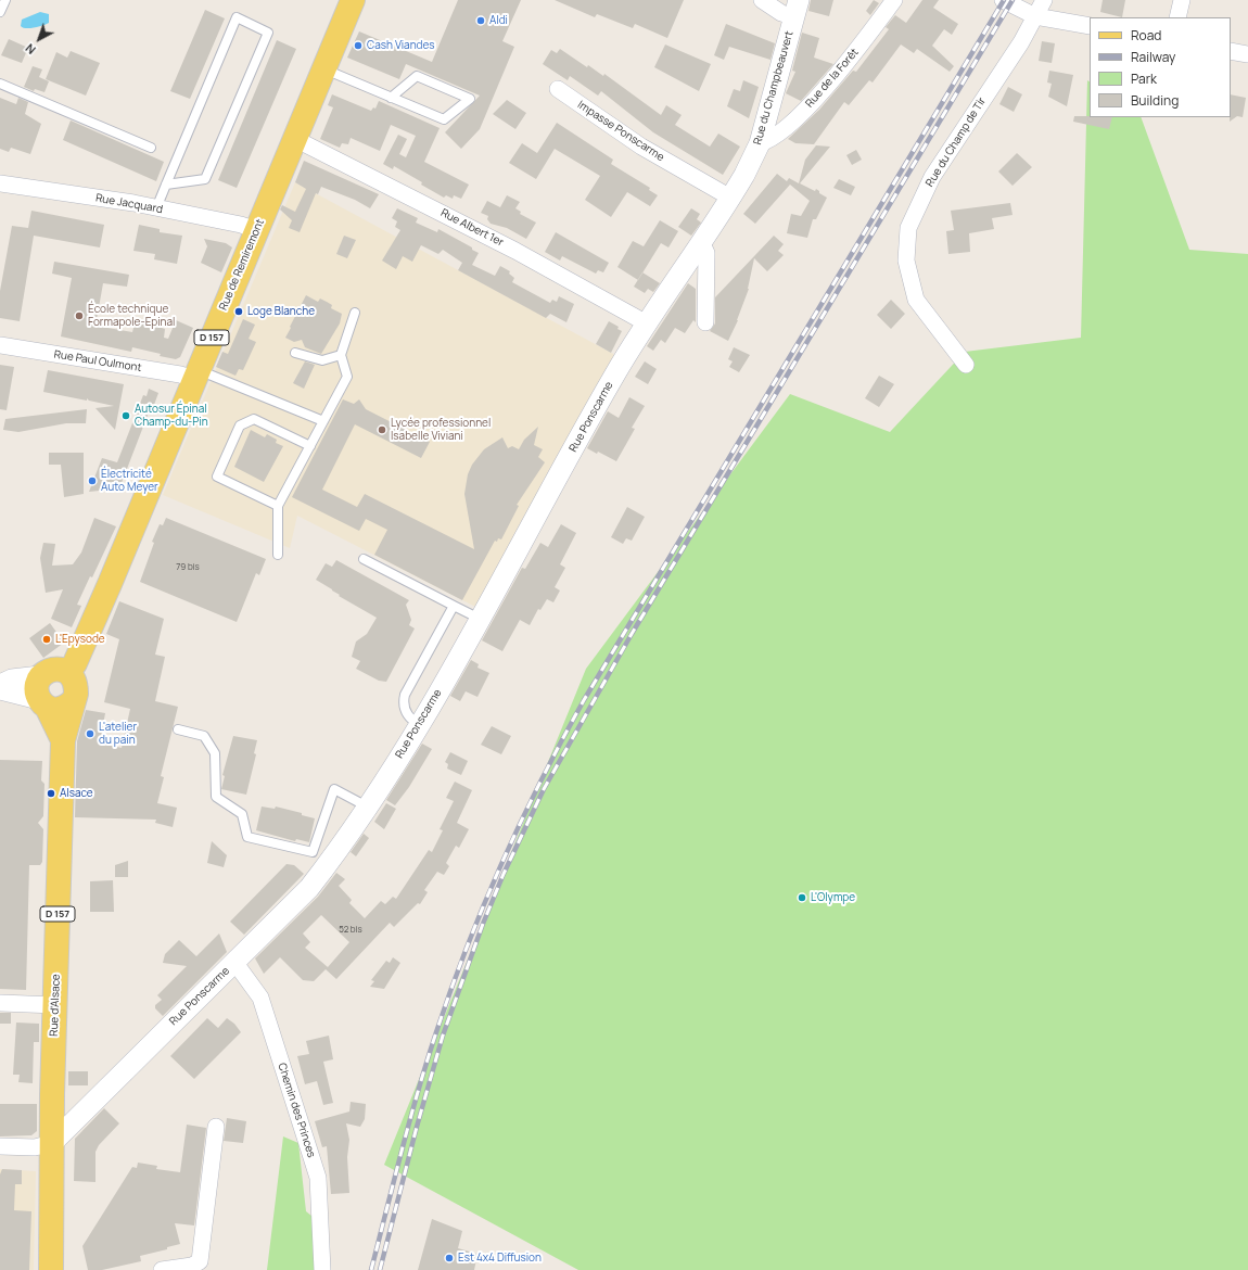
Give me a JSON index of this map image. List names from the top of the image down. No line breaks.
{"streets":{"main road":["Rue de Remiremont","D 157","Rue d'Alsace"],"street":["Rue de la Forêt","Rue du Champbeauvert","Impasse Ponscarme","Rue du Champ de Tir","Rue Jacquard","Rue Albert 1er","Rue Paul Oulmont","Rue Ponscarme","Chemin des Princes"]},"crossings":[["Rue de la Forêt","Rue du Champbeauvert"],["Rue du Champbeauvert","Rue Ponscarme"],["Impasse Ponscarme","Rue Ponscarme"],["Rue Jacquard","Rue de Remiremont"],["Rue Albert 1er","Rue de Remiremont"],["Rue Albert 1er","Rue Ponscarme"],["Rue de Remiremont","Rue Paul Oulmont"],["Rue de Remiremont","Rue d'Alsace"],["Rue Ponscarme","Rue d'Alsace"],["Rue Ponscarme","Chemin des Princes"]],"places":["Aldi","Cash Viandes","Loge Blanche","École technique Formapole-Epinal","Autosur Épinal Champ-du-Pin","Lycée professionnel Isabelle Viviani","Électricité Auto Meyer","L'Epysode","L'atelier du pain","Alsace","L'Olympe","Est 4x4 Diffusion"],"house_numbers":["79 bis","52 bis"],"legend":["Road","Railway","Park","Building"],"north":"bottom left"}
